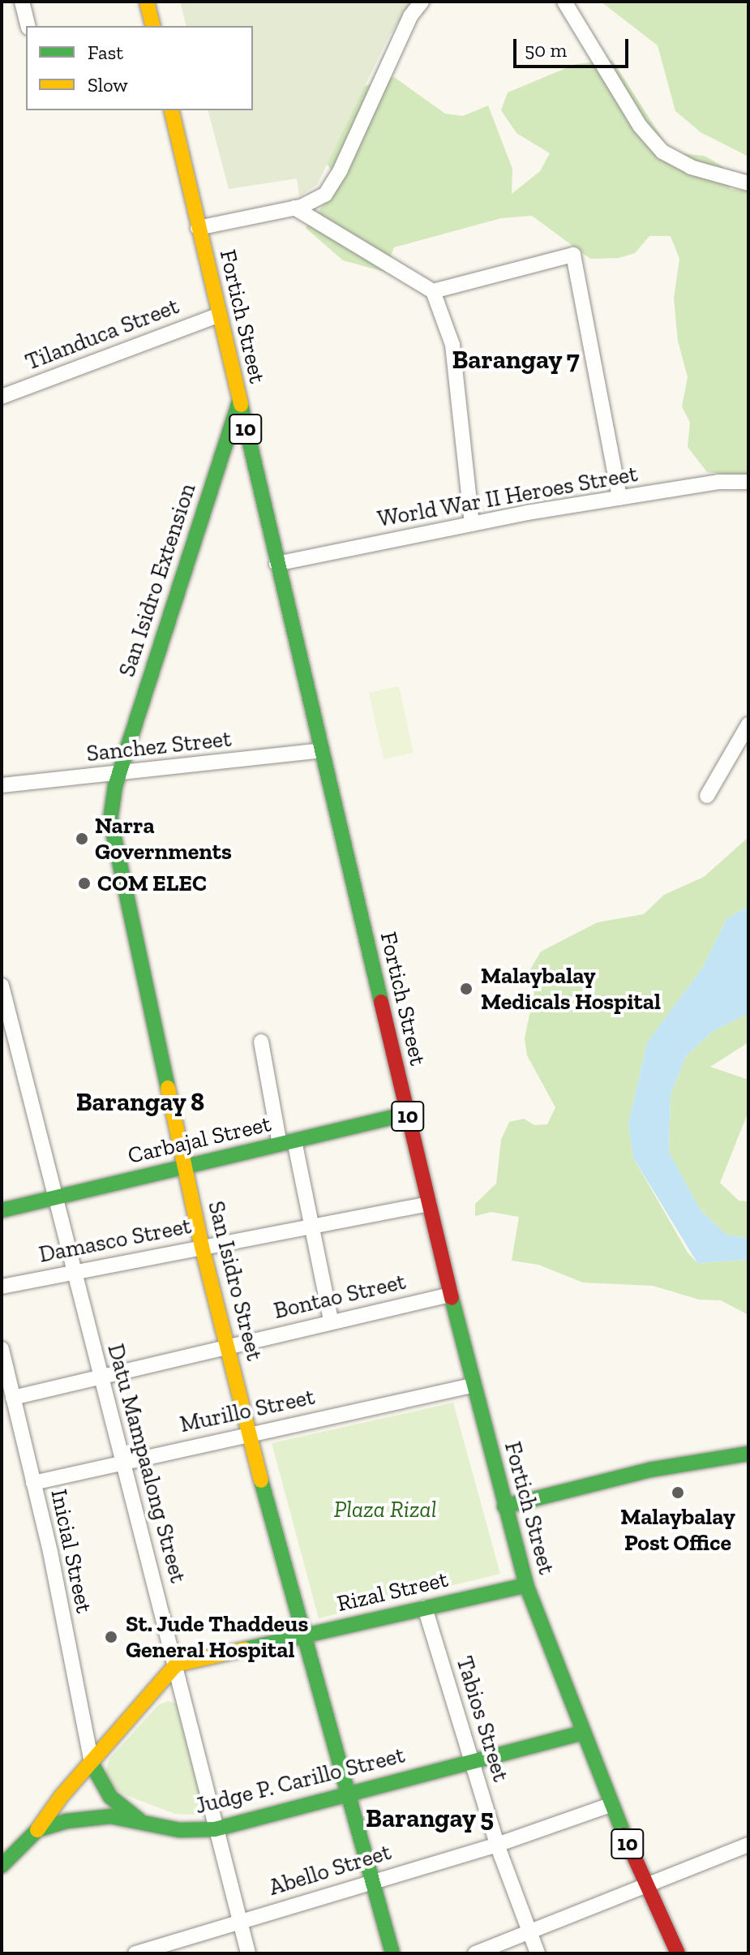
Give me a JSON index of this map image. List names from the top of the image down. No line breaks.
{"streets":{"main road":["Fortich Street","10","San Isidro Extension","Carbajal Street","San Isidro Street","Rizal Street","Judge P. Carillo Street"],"street":["Tilanduca Street","World War II Heroes Street","Sanchez Street","Damasco Street","Bontao Street","Murillo Street","Datu Mampaalong Street","Inicial Street","Tabios Street","Abello Street"]},"crossings":[["Fortich Street","Tilanduca Street"],["Fortich Street","World War II Heroes Street"],["Fortich Street","San Isidro Extension"],["Fortich Street","Sanchez Street"],["Fortich Street","Carbajal Street"],["Fortich Street","Damasco Street"],["Fortich Street","Bontao Street"],["Fortich Street","Murillo Street"],["Fortich Street","Rizal Street"],["Fortich Street","Judge P. Carillo Street"],["Fortich Street","Abello Street"],["San Isidro Extension","Sanchez Street"],["San Isidro Extension","San Isidro Street"],["Sanchez Street","San Isidro Street"],["Carbajal Street","San Isidro Street"],["Carbajal Street","Datu Mampaalong Street"],["Damasco Street","San Isidro Street"],["Damasco Street","Datu Mampaalong Street"],["San Isidro Street","Bontao Street"],["San Isidro Street","Murillo Street"],["San Isidro Street","Rizal Street"],["San Isidro Street","Judge P. Carillo Street"],["San Isidro Street","Abello Street"],["Bontao Street","Datu Mampaalong Street"],["Bontao Street","Inicial Street"],["Murillo Street","Datu Mampaalong Street"],["Murillo Street","Inicial Street"],["Datu Mampaalong Street","Rizal Street"],["Datu Mampaalong Street","Judge P. Carillo Street"],["Datu Mampaalong Street","Abello Street"],["Rizal Street","Tabios Street"],["Tabios Street","Judge P. Carillo Street"],["Tabios Street","Abello Street"]],"districts":["Barangay 7","Barangay 8","Barangay 5"],"parks":["Plaza Rizal"],"places":["Narra Governments","COM ELEC","Malaybalay Medicals Hospital","Malaybalay Post Office","St. Jude Thaddeus General Hospital"],"legend":["Fast","Slow"],"scale_bar":"50 m"}
